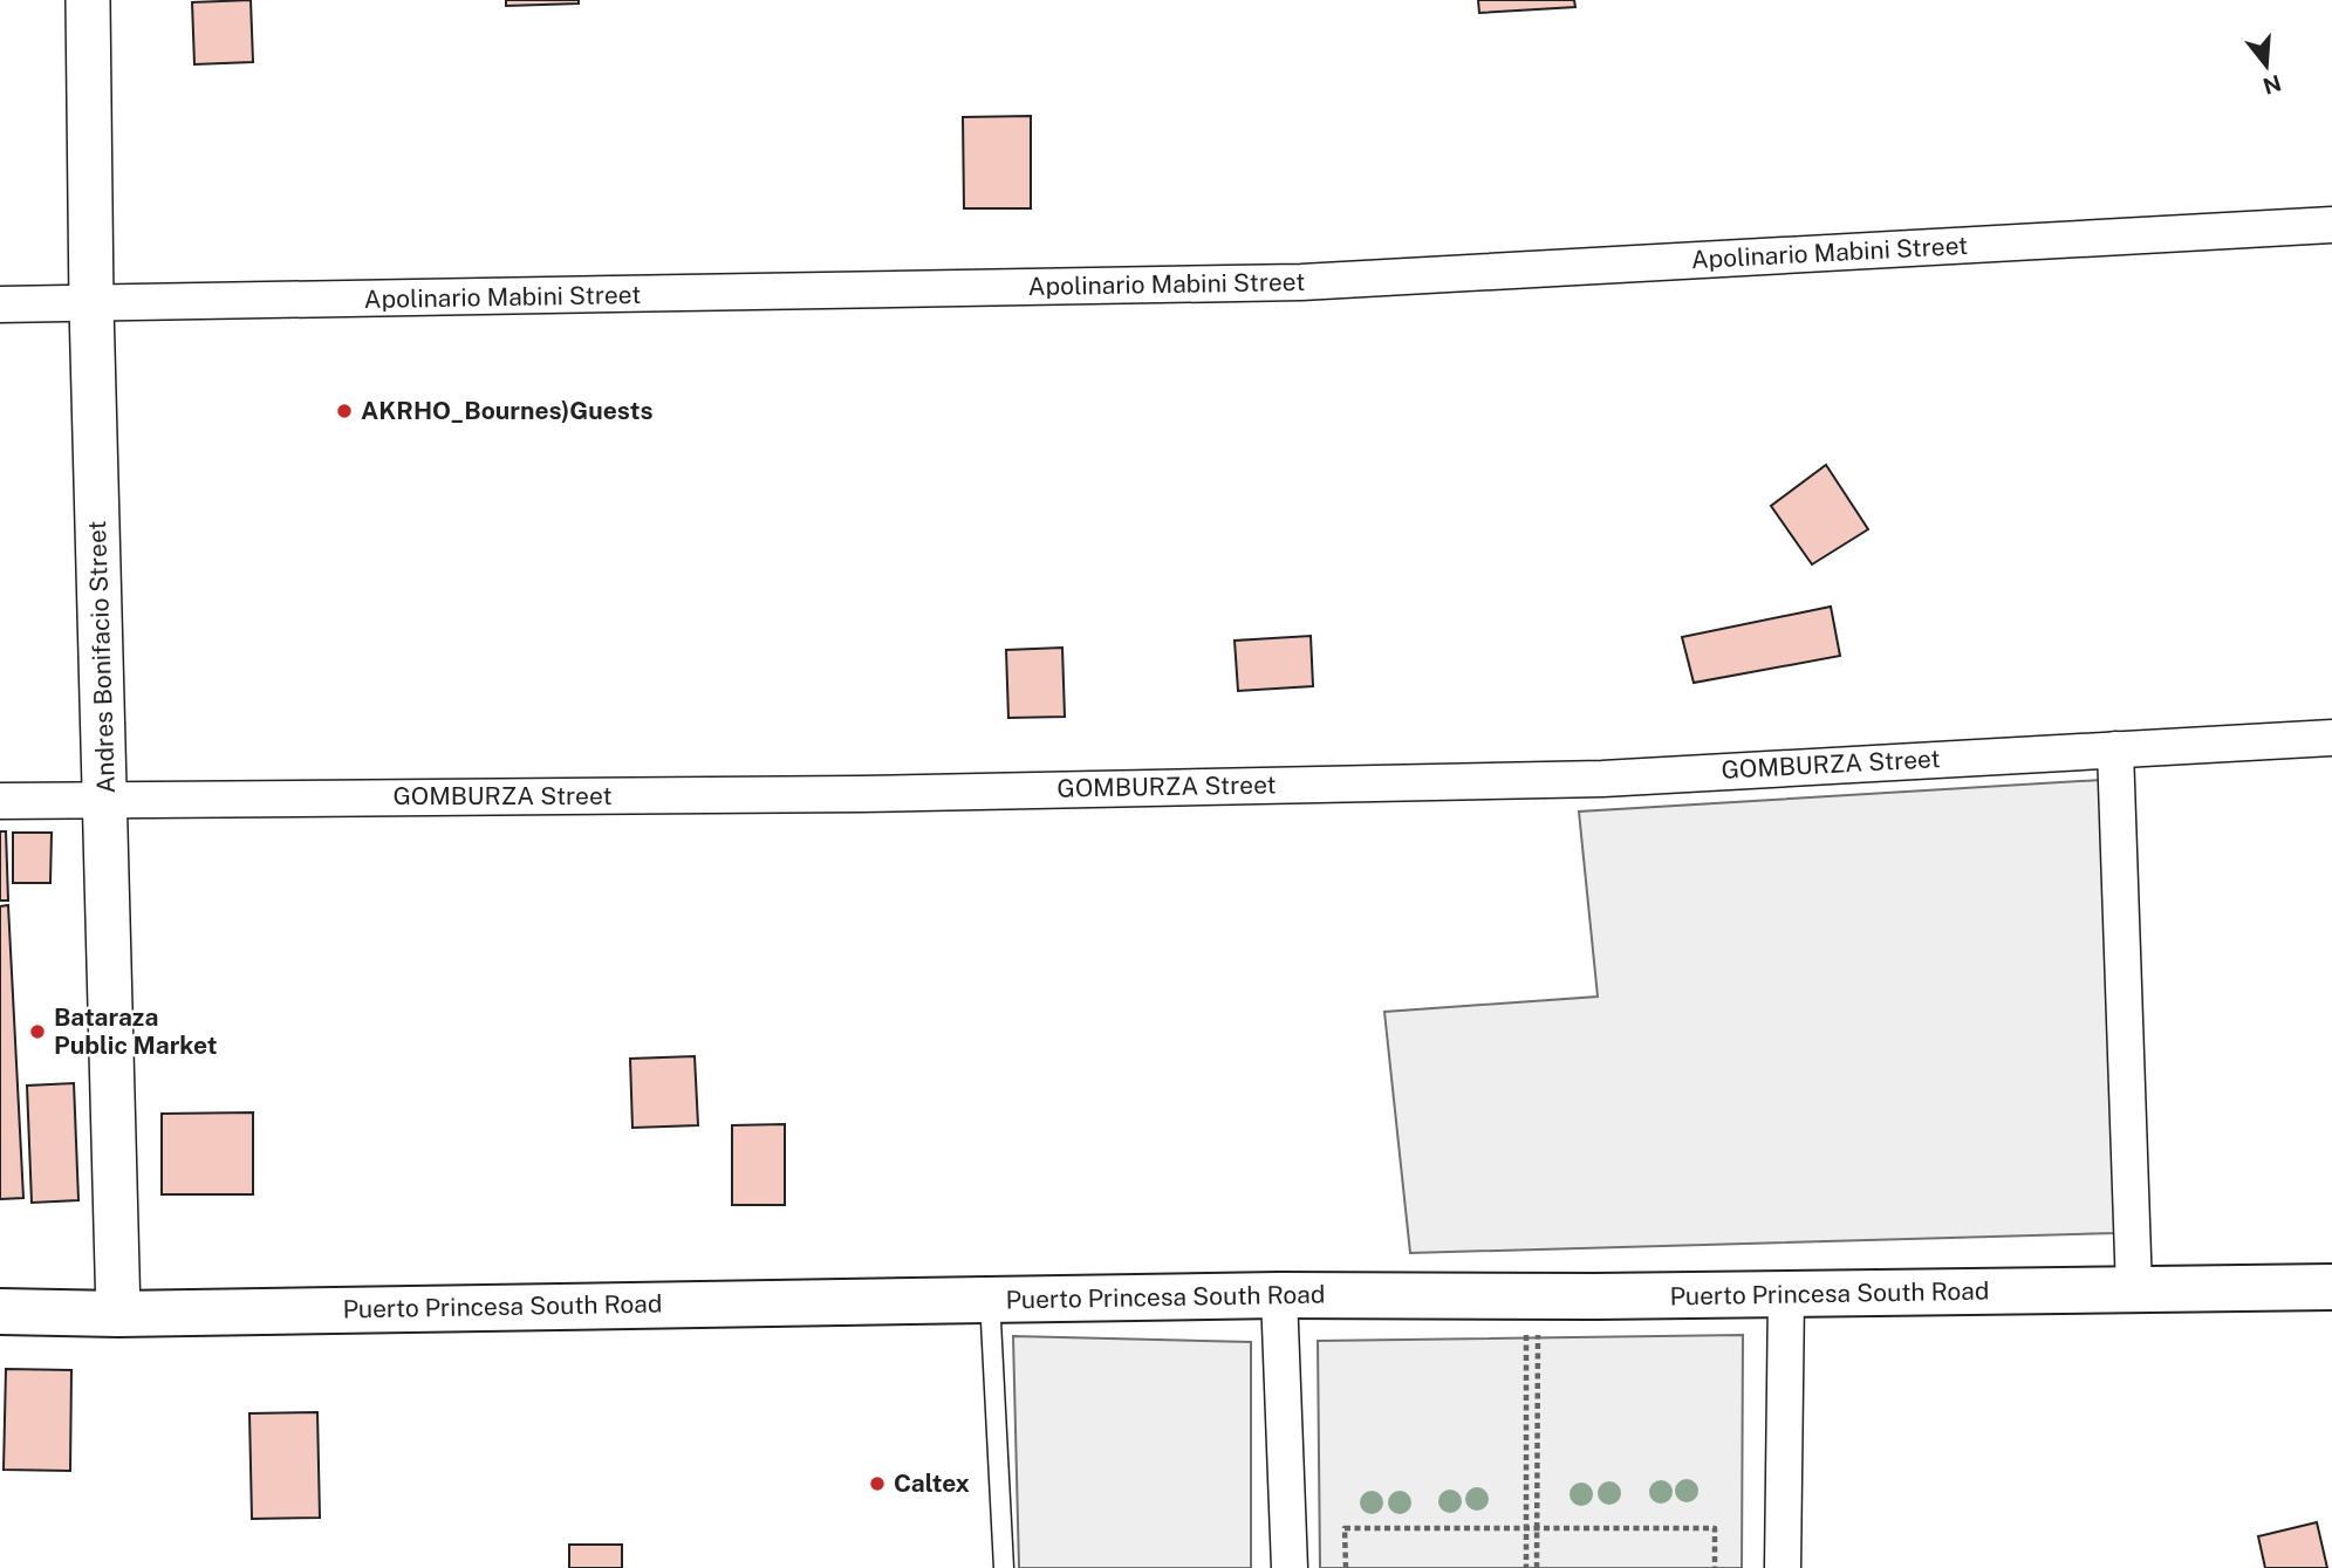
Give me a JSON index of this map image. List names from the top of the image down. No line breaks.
{"streets":{"main road":["Puerto Princesa South Road"],"street":["Apolinario Mabini Street","Andres Bonifacio Street","GOMBURZA Street"]},"crossings":[["Apolinario Mabini Street","Andres Bonifacio Street"],["Andres Bonifacio Street","GOMBURZA Street"],["Andres Bonifacio Street","Puerto Princesa South Road"]],"places":["AKRHO_Bournes)Guests","Bataraza Public Market","Caltex"],"north":"bottom"}
